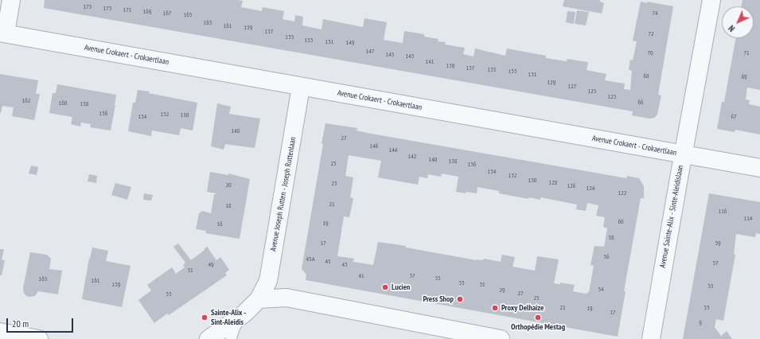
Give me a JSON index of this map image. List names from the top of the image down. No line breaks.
{"streets":{"street":["Avenue Crokaert - Crokaertlaan","Avenue Joseph Rutten - Joseph Ruttenlaan","Avenue Sainte-Alix - Sinte-Aleidislaan"]},"crossings":[["Avenue Crokaert - Crokaertlaan","Avenue Joseph Rutten - Joseph Ruttenlaan"],["Avenue Crokaert - Crokaertlaan","Avenue Sainte-Alix - Sinte-Aleidislaan"]],"places":["Lucien","Press Shop","Proxy Delhaize","Sainte-Alix - Sint-Aleidis","Orthopédie Mestag"],"house_numbers":["175","173","171","169","167","74","165","163","161","159","157","72","155","153","151","149","147","70","71","145","143","141","139","137","135","133","131","68","69","129","127","125","123","162","66","160","158","156","152","150","154","67","148","27","146","144","142","140","138","25","136","134","132","130","128","23","20","126","124","122","21","18","116","114","60","19","16","58","17","59","56","45A","45","57","49","43","51","41","37","35","163","161","33","159","31","55","54","29","27","53","25","21","53","19","17","9"],"scale_bar":"20 m","north":"bottom left"}
